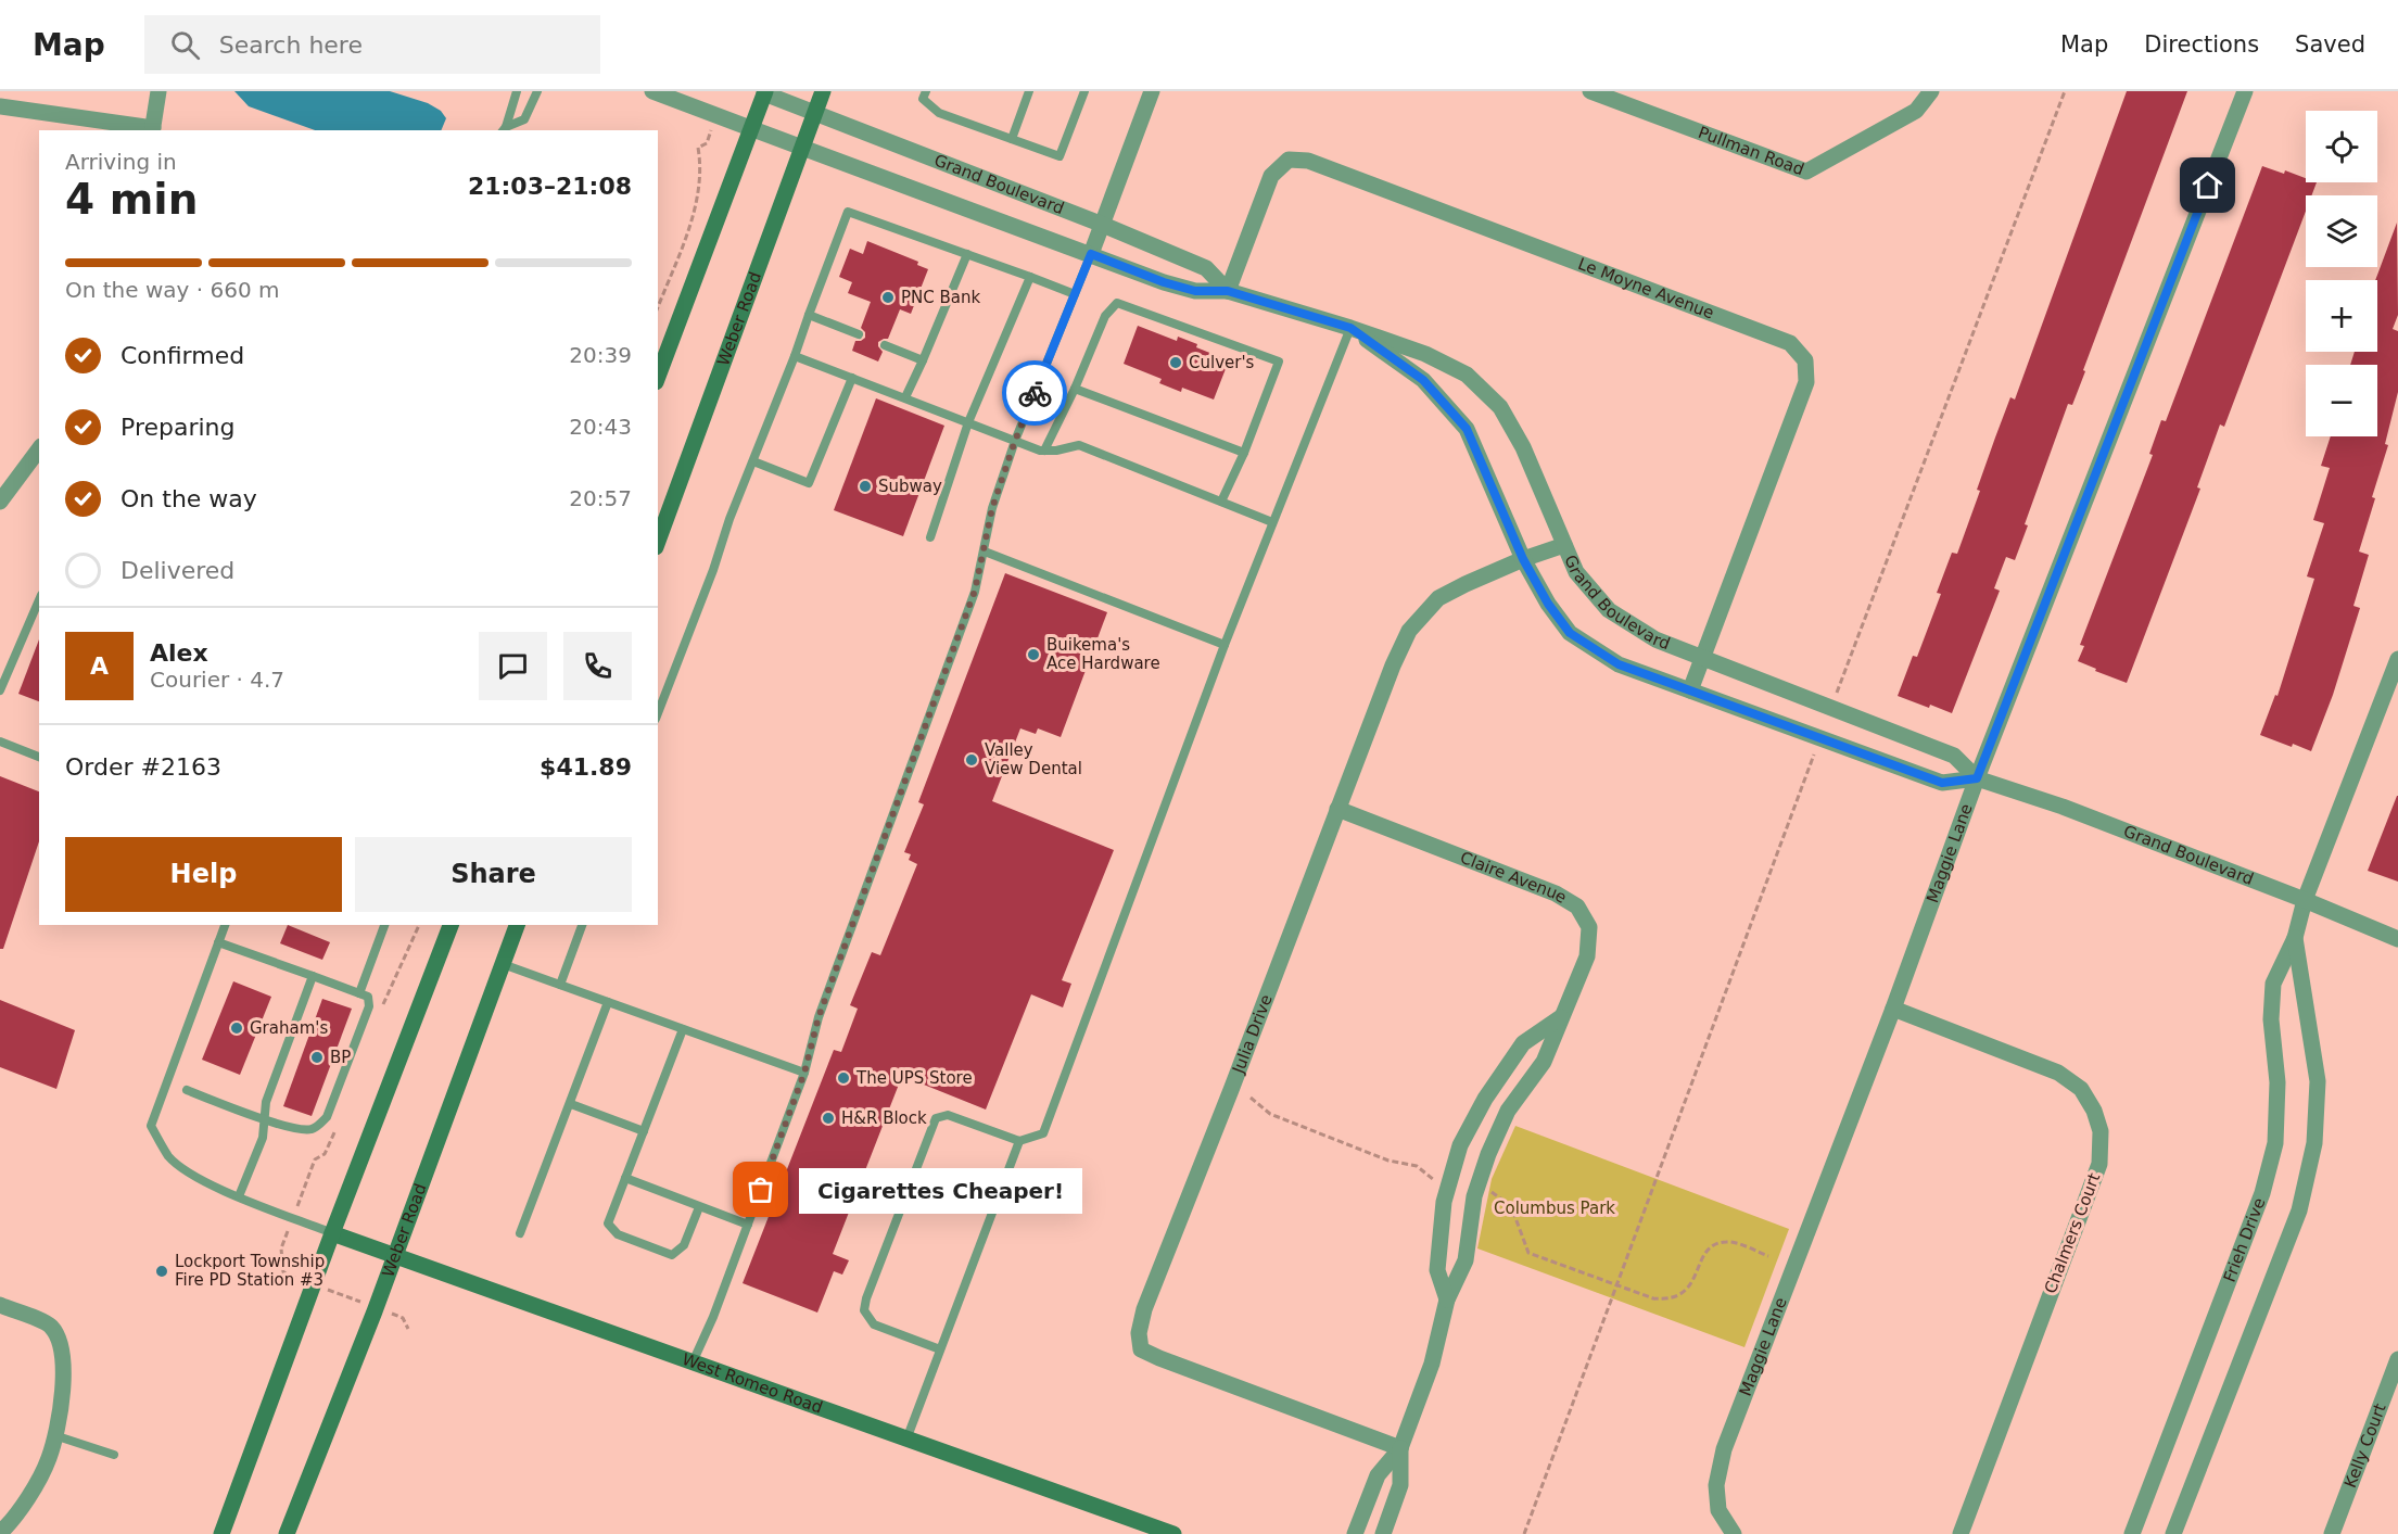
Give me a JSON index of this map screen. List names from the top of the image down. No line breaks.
{"streets":{"main road":["Weber Road","West Romeo Road"],"street":["Pullman Road","Grand Boulevard","Le Moyne Avenue","Maggie Lane","Claire Avenue","Julia Drive","Chalmers Court","Frieh Drive","Kelly Court"]},"crossings":[["Grand Boulevard","Le Moyne Avenue"],["Grand Boulevard","Weber Road"],["Grand Boulevard","Maggie Lane"],["Grand Boulevard","Julia Drive"],["Grand Boulevard","Frieh Drive"],["Weber Road","West Romeo Road"],["Maggie Lane","Chalmers Court"],["Claire Avenue","Julia Drive"]],"parks":["Columbus Park"],"places":["PNC Bank","Culver's","Subway","Buikema's Ace Hardware","Valley View Dental","Graham's","BP","The UPS Store","H&R Block","Cigarettes Cheaper!","Lockport Township Fire PD Station #3"],"page":{"header":"Map","search":"Search here","nav":["Map","Directions","Saved"],"map_buttons":["+","−"],"heading":["4 min","Arriving in","21:03–21:08"],"panel":["Alex","Courier · 4.7","Order #2163","$41.89"],"bar":"On the way · 660 m","list":[["Confirmed","20:39"],["Preparing","20:43"],["On the way","20:57"],"Delivered"],"round":"A","buttons":["Help","Share"],"bubble":"Cigarettes Cheaper!"}}
